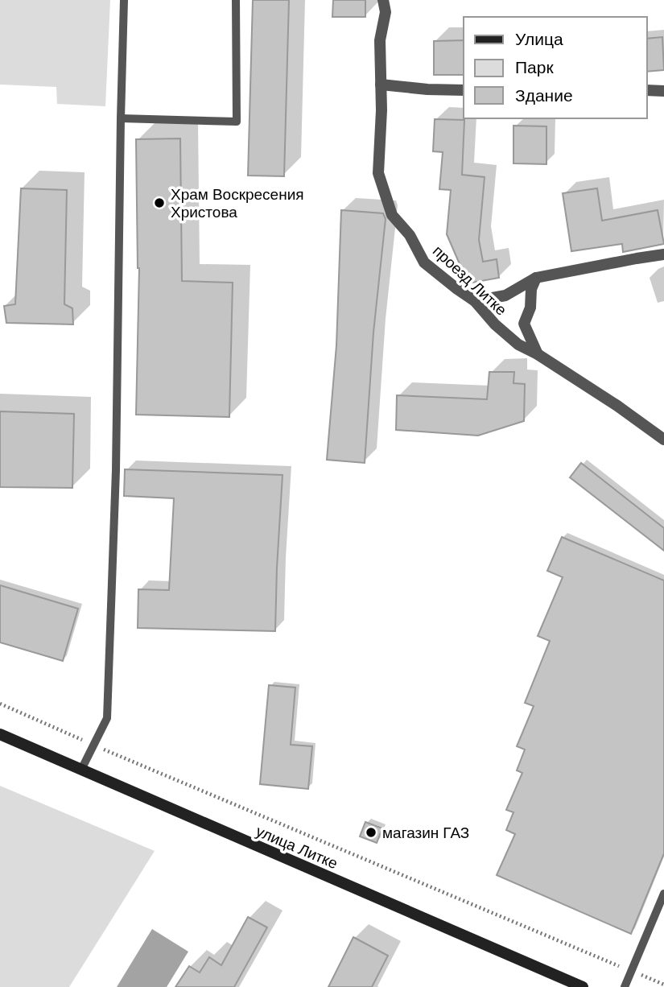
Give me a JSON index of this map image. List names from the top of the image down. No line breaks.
{"streets":{"main road":["улица Литке"],"street":["проезд Литке"]},"places":["Храм Воскресения Христова","магазин ГАЗ"],"legend":["Улица","Парк","Здание"]}
